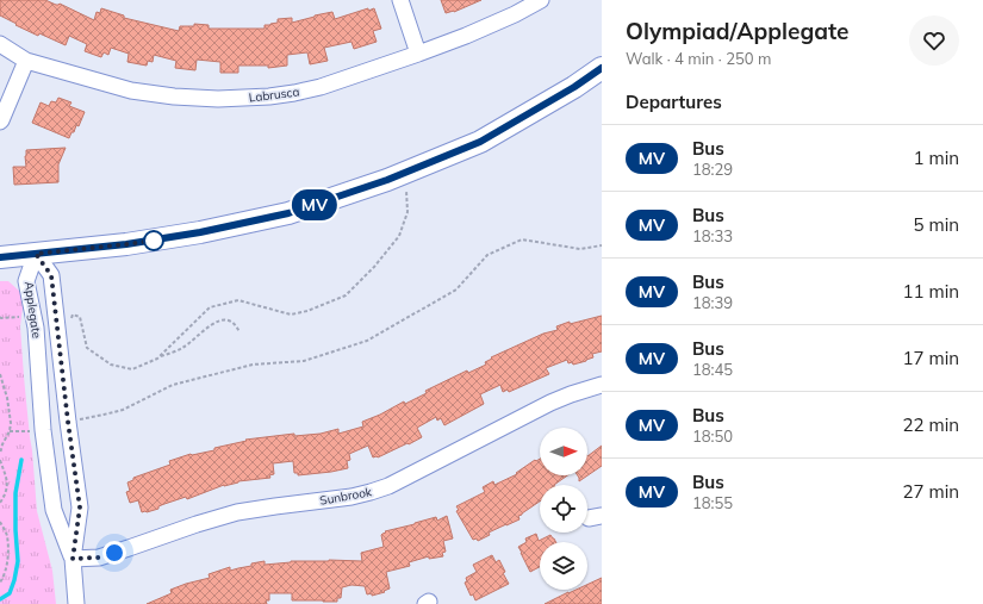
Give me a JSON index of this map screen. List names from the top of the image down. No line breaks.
{"streets":{"street":["Labrusca","Applegate","Sunbrook"]},"crossings":[["Applegate","Sunbrook"]],"lines":["bus line MV"],"north":"right","page":{"on_map":"MV","heading":[["Olympiad/Applegate","Walk · 4 min · 250 m"],"Departures"],"list":[{"mark":"MV","name":"Bus","note":"18:29","value":"1 min"},{"mark":"MV","name":"Bus","note":"18:33","value":"5 min"},{"mark":"MV","name":"Bus","note":"18:39","value":"11 min"},{"mark":"MV","name":"Bus","note":"18:45","value":"17 min"},{"mark":"MV","name":"Bus","note":"18:50","value":"22 min"},{"mark":"MV","name":"Bus","note":"18:55","value":"27 min"}]}}
